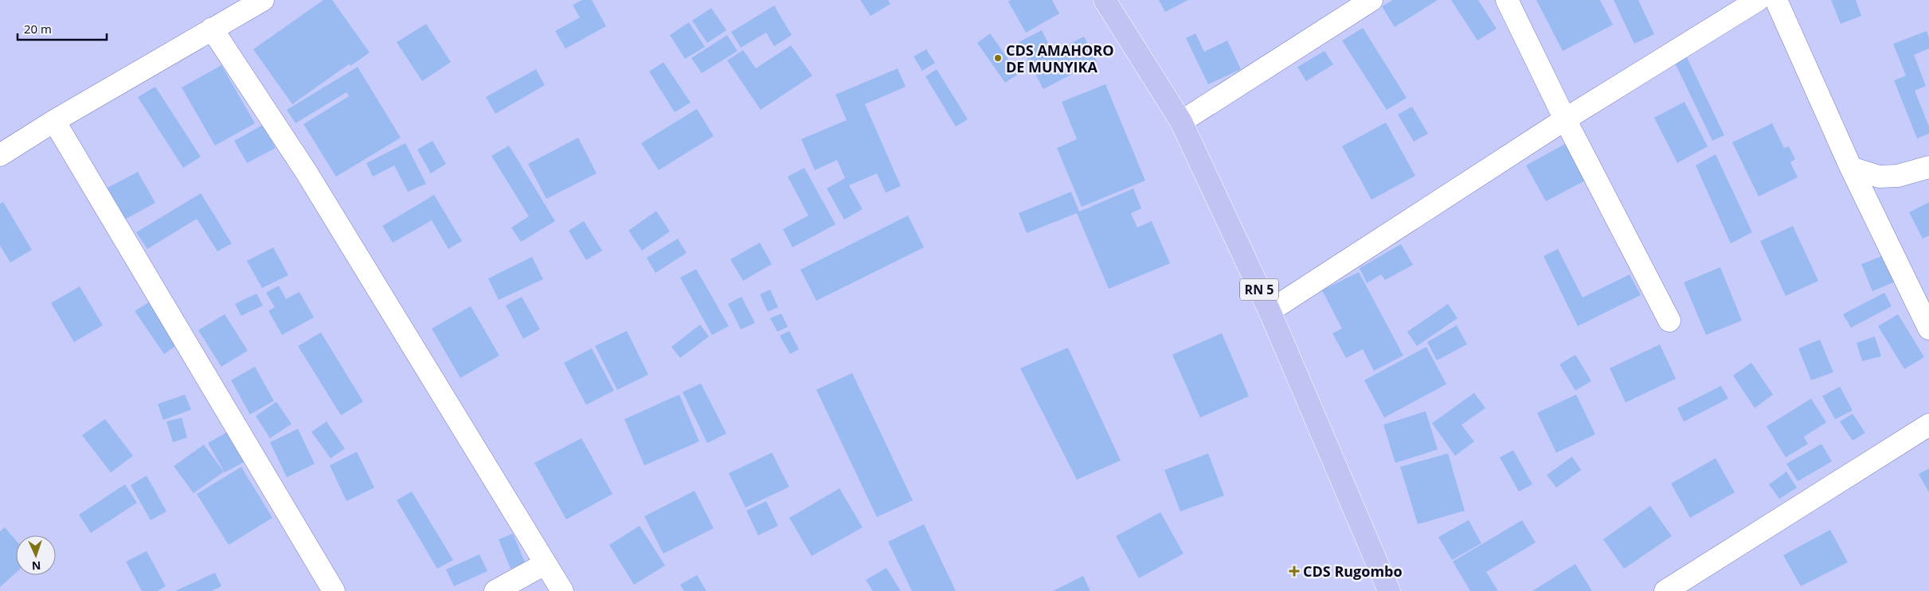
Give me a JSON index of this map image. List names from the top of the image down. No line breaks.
{"streets":{"main road":["RN 5"]},"places":{"other":["CDS AMAHORO DE MUNYIKA"],"health":["CDS Rugombo"]},"scale_bar":"20 m","north":"bottom"}
